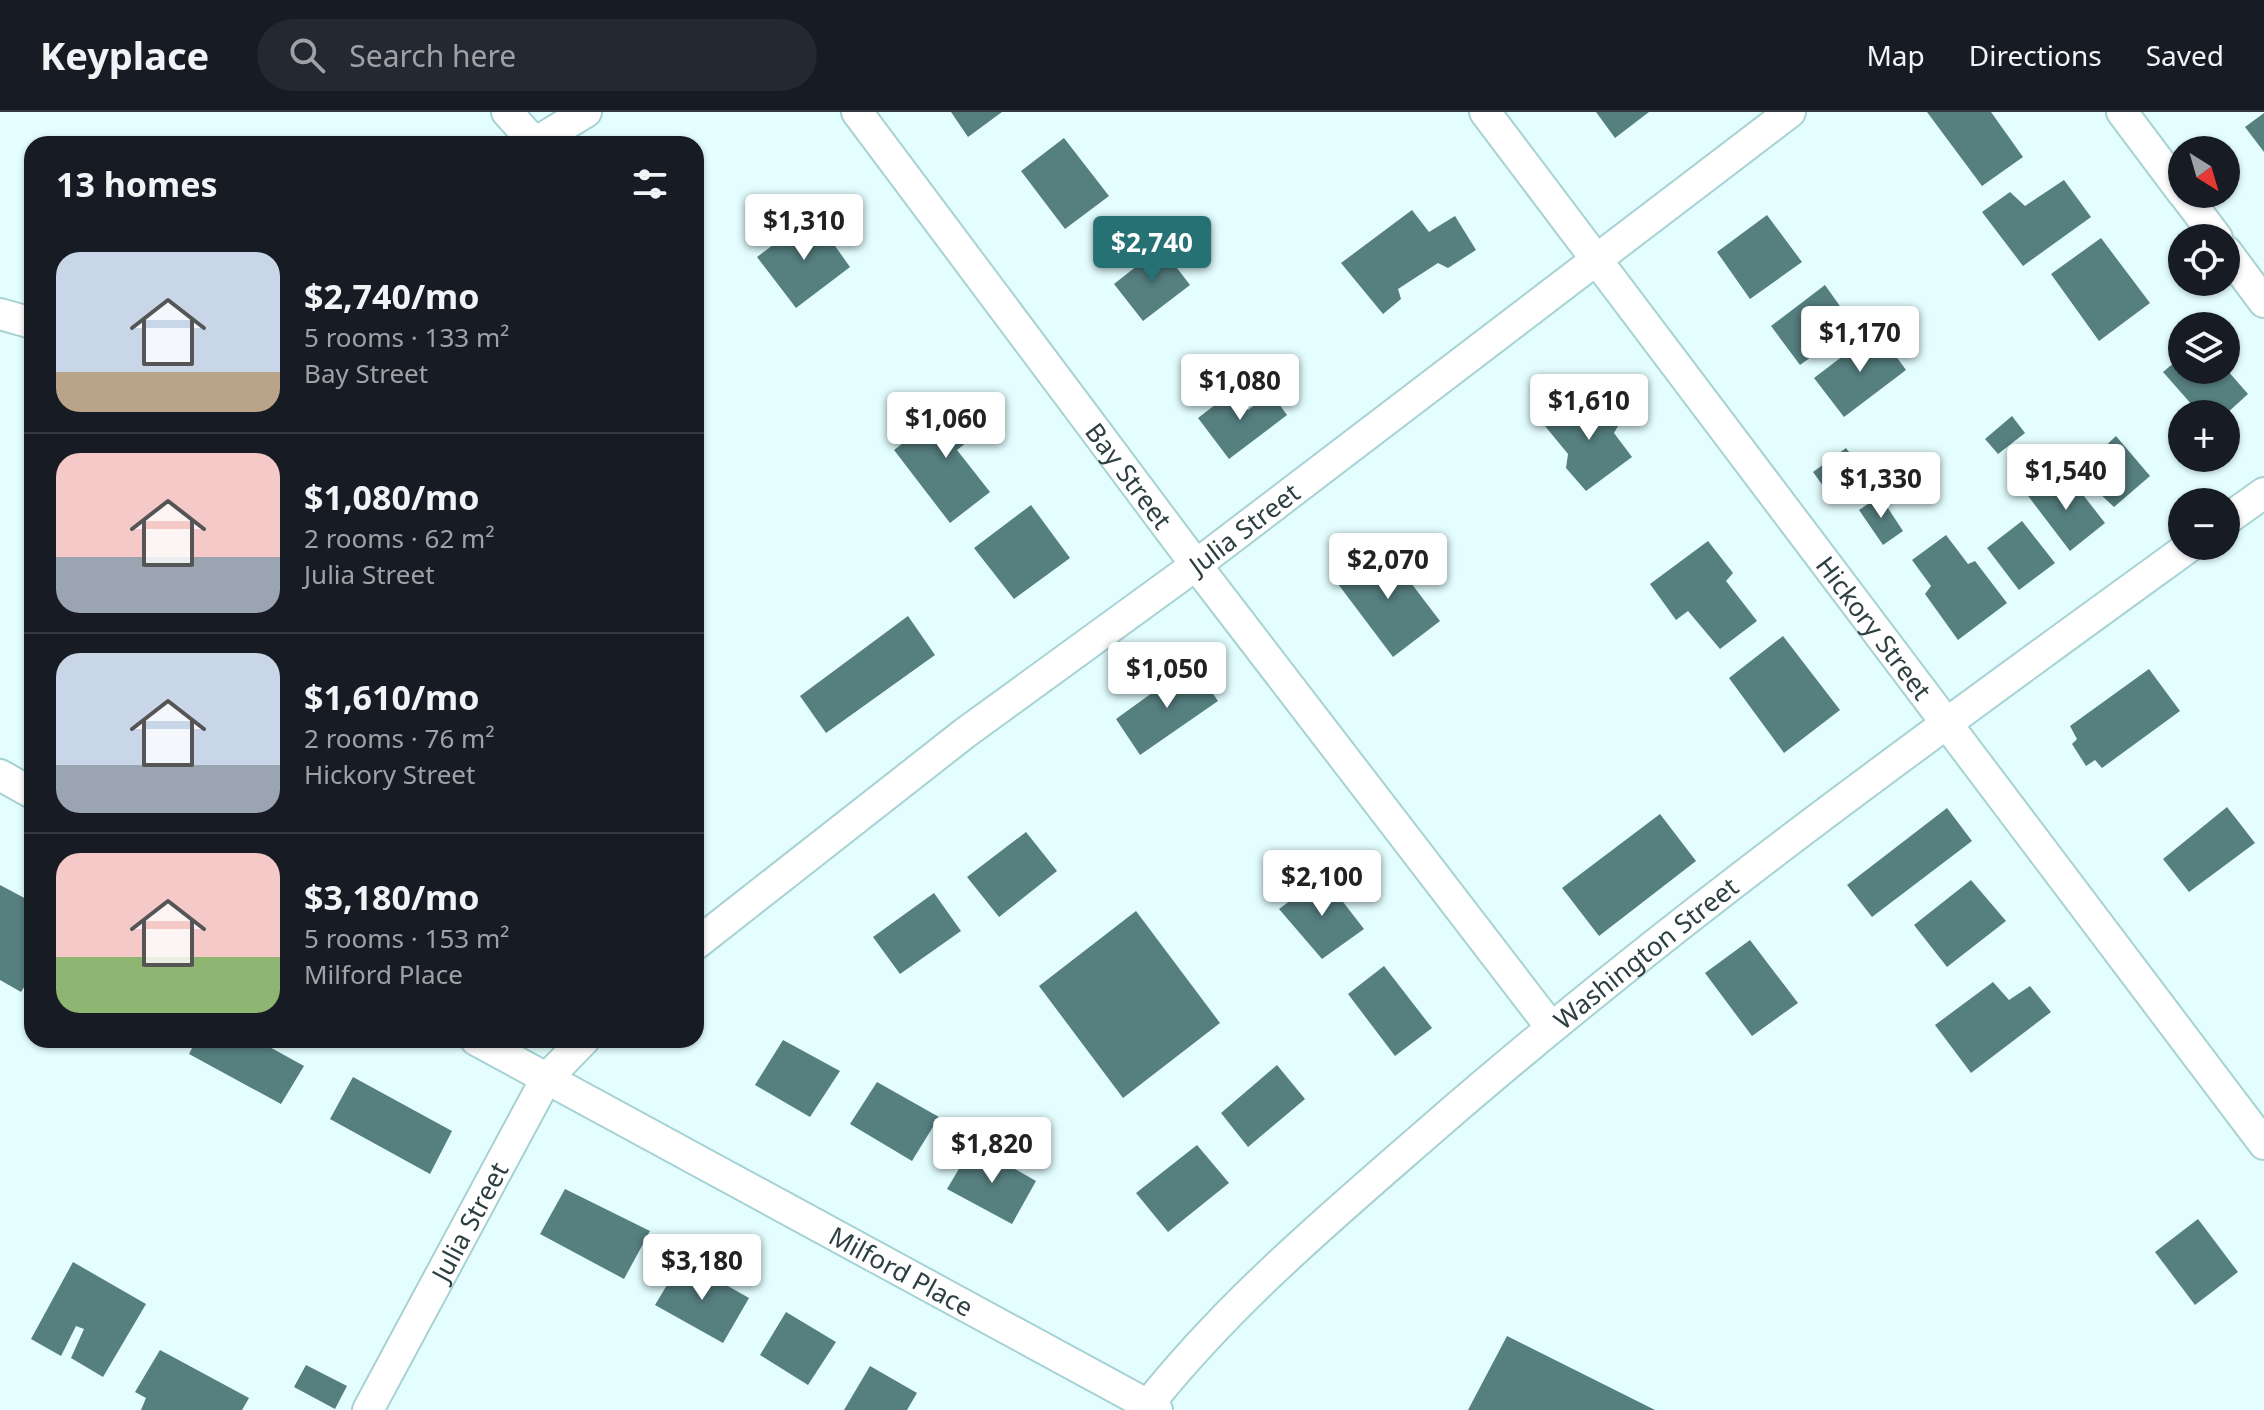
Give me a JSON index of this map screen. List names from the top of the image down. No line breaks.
{"streets":{"street":["Bay Street","Julia Street","Hickory Street","Washington Street","Milford Place"]},"crossings":[["Bay Street","Julia Street"],["Bay Street","Washington Street"],["Julia Street","Hickory Street"],["Julia Street","Milford Place"],["Hickory Street","Washington Street"],["Washington Street","Milford Place"]],"north":"bottom right","page":{"header":"Keyplace","search":"Search here","nav":["Map","Directions","Saved"],"map_buttons":["+","−"],"heading":"13 homes","price":["$1,310","$2,740","$1,170","$1,080","$1,610","$1,060","$1,540","$1,330","$2,070","$1,050","$2,100","$1,820","$3,180"],"list":[{"name":"$2,740/mo","note":"5 rooms · 133 m² · Bay Street"},{"name":"$1,080/mo","note":"2 rooms · 62 m² · Julia Street"},{"name":"$1,610/mo","note":"2 rooms · 76 m² · Hickory Street"},{"name":"$3,180/mo","note":"5 rooms · 153 m² · Milford Place"}]}}
